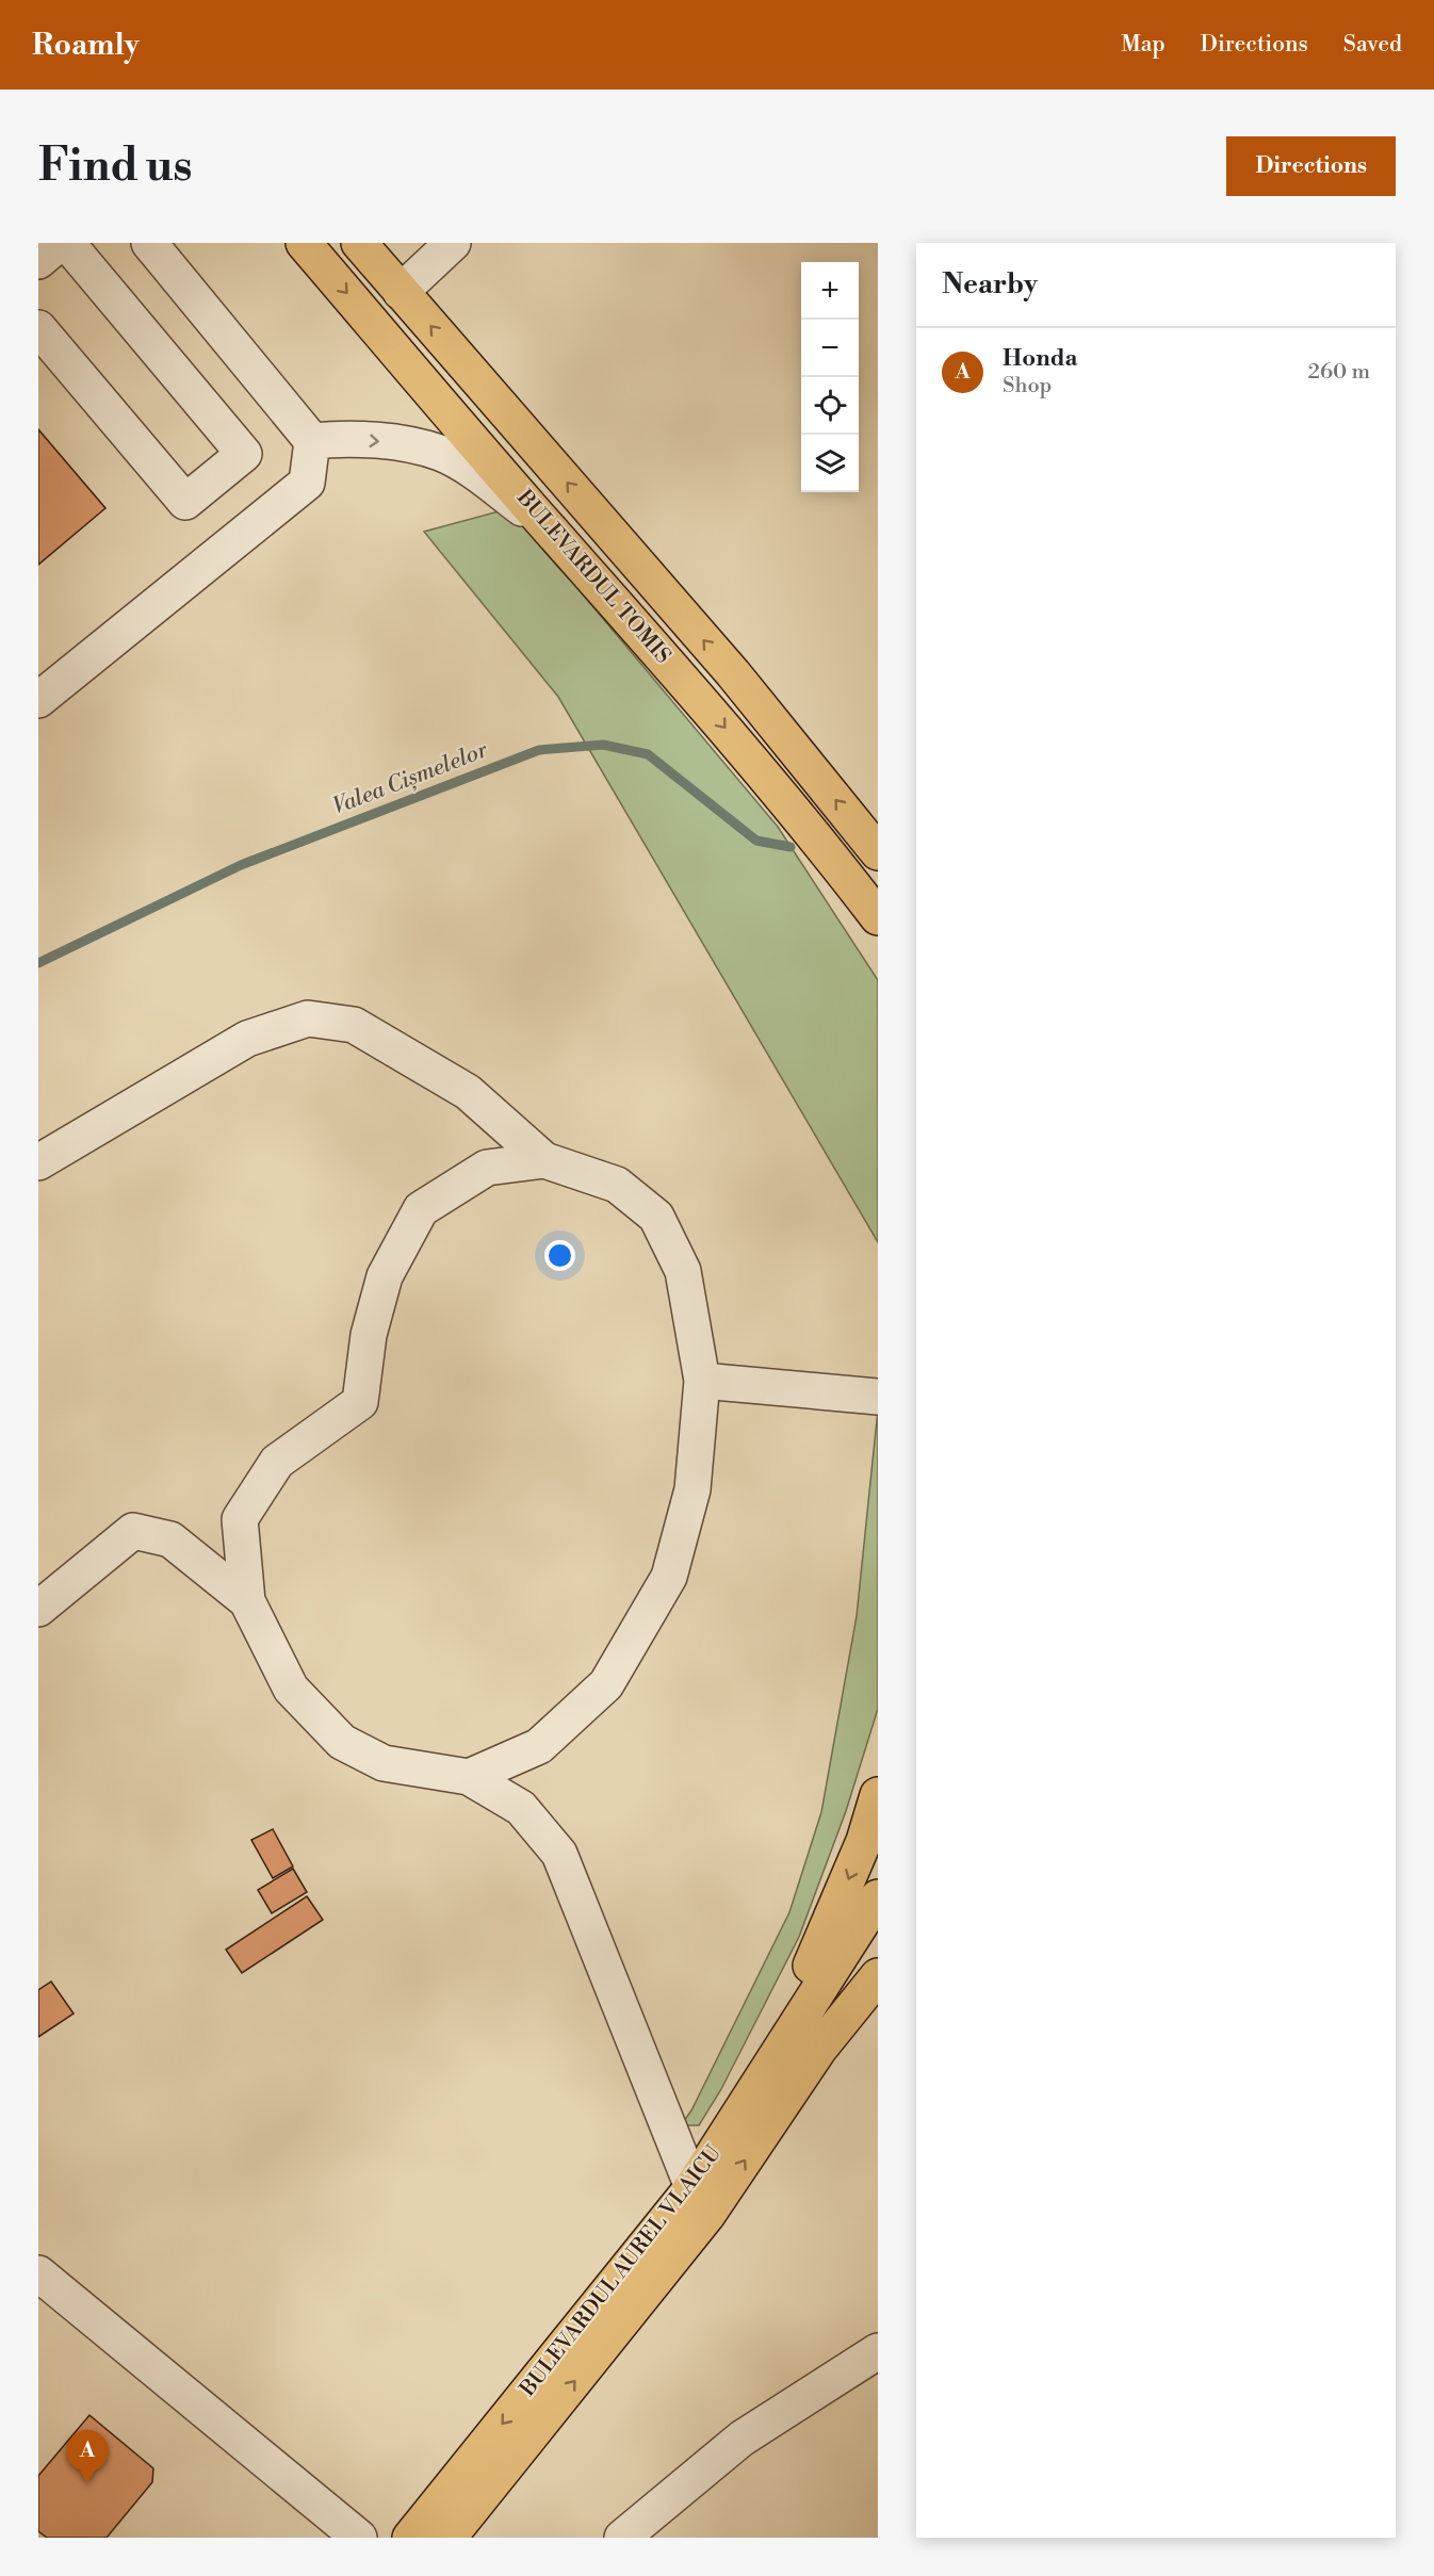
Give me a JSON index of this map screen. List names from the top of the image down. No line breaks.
{"streets":{"main road":["BULEVARDUL TOMIS","BULEVARDUL AUREL VLAICU"]},"water":["Valea Cișmelelor"],"page":{"header":"Roamly","nav":["Map","Directions","Saved"],"buttons":"Directions","title":"Find us","heading":"Nearby","map_buttons":["+","−"],"list":[{"mark":"A","name":"Honda","note":"Shop","value":"260 m"}],"pins":"A"}}
